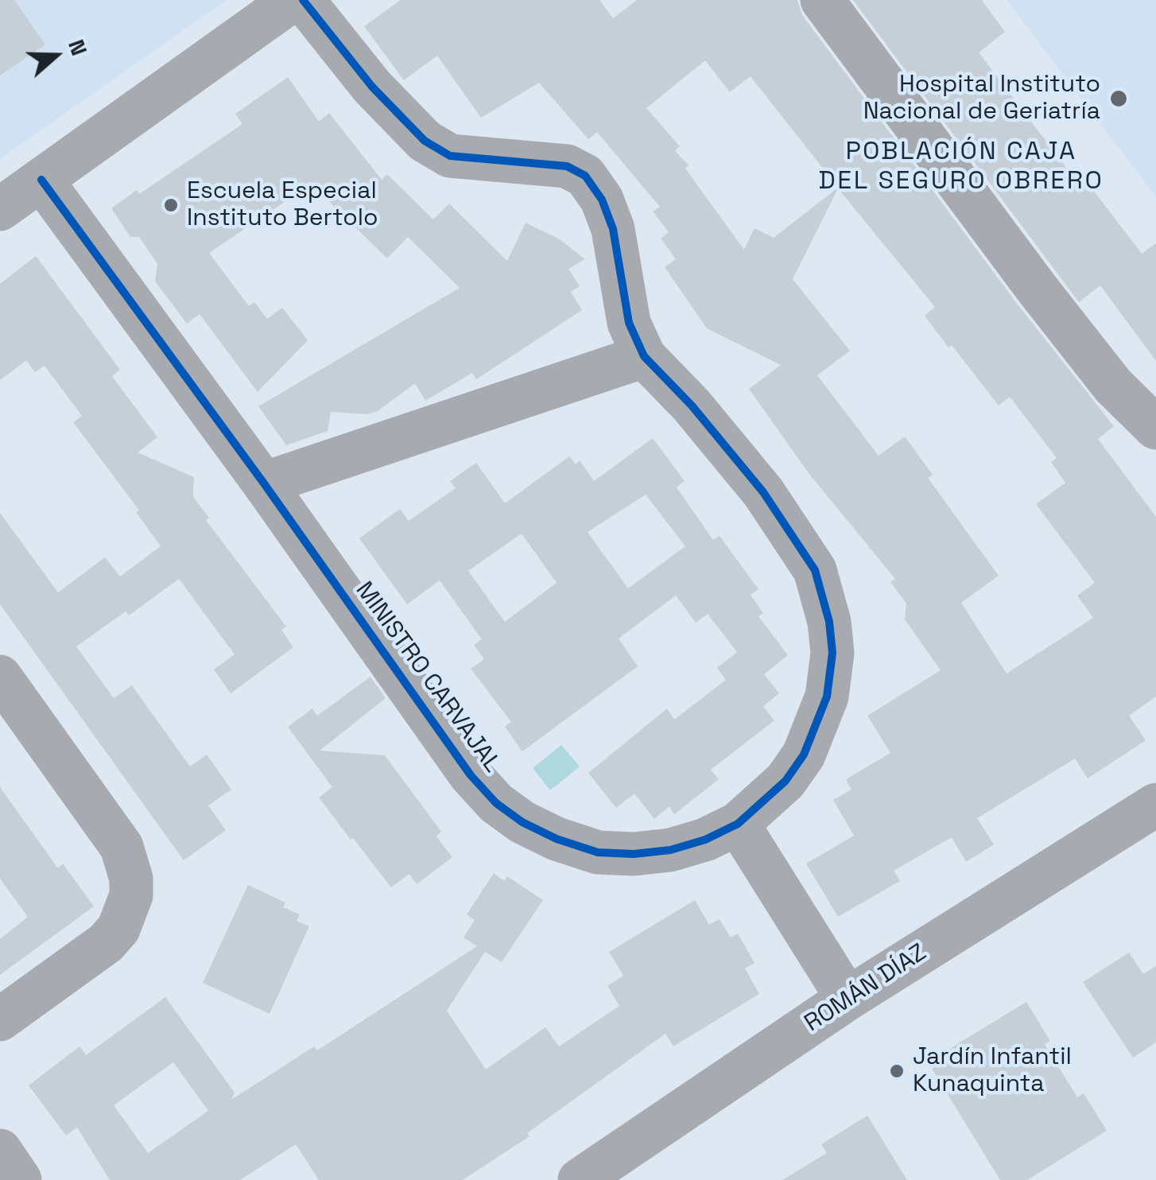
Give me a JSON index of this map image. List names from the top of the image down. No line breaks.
{"streets":{"street":["MINISTRO CARVAJAL","ROMÁN DÍAZ"]},"districts":["POBLACIÓN CAJA DEL SEGURO OBRERO"],"places":["Hospital Instituto Nacional de Geriatría","Escuela Especial Instituto Bertolo","Jardín Infantil Kunaquinta"],"north":"right"}
